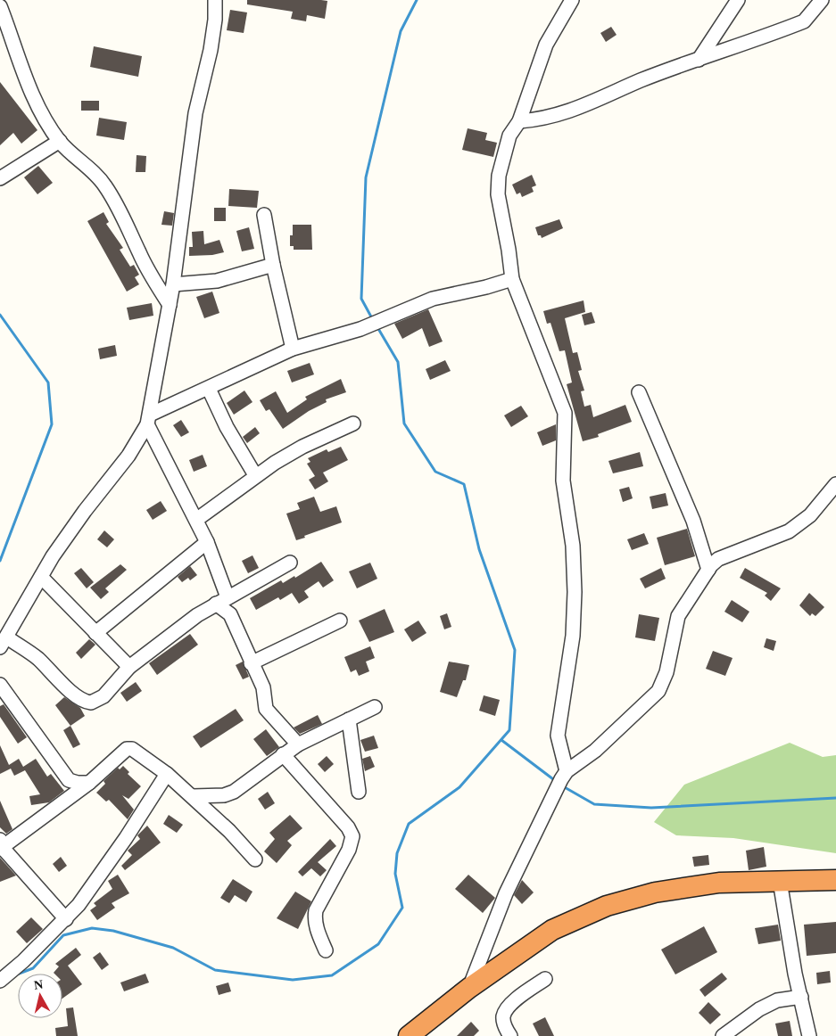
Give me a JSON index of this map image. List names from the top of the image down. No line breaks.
{"north":"top"}
